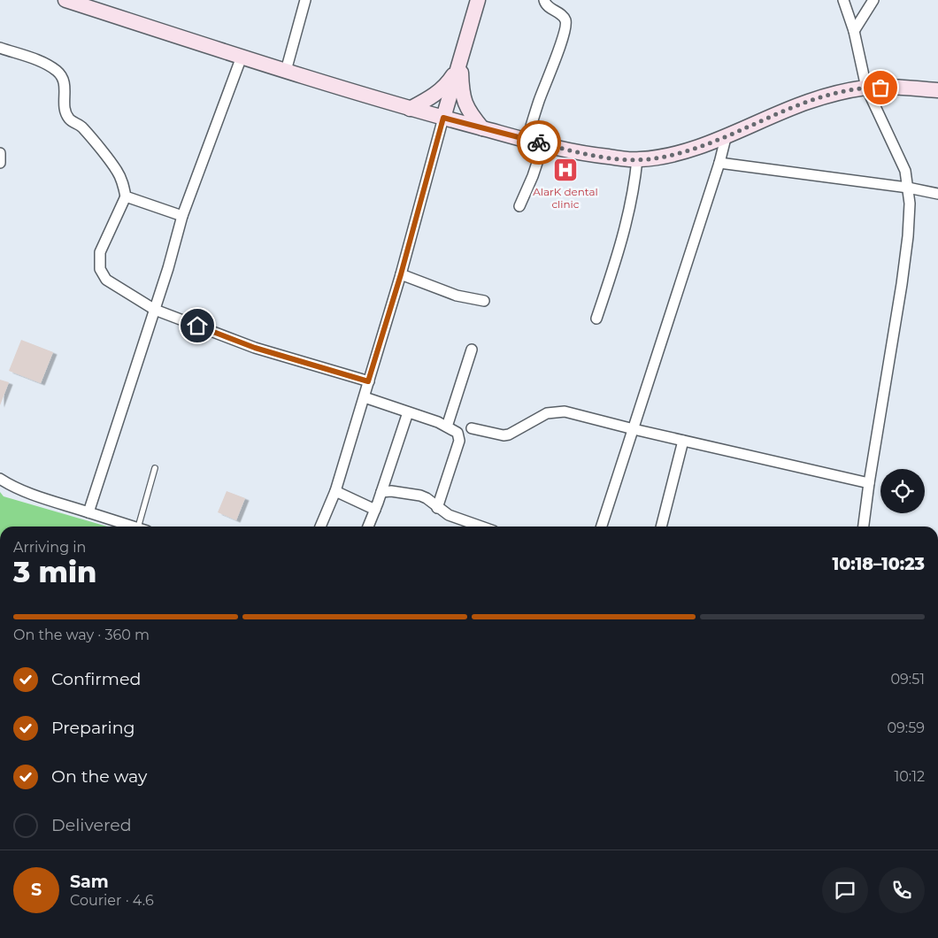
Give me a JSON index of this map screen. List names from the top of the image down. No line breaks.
{"places":{"hospital":["AlarK dental clinic"]},"page":{"heading":["3 min","Arriving in","10:18–10:23"],"panel":["Sam","Courier · 4.6"],"bar":"On the way · 360 m","list":[["Confirmed","09:51"],["Preparing","09:59"],["On the way","10:12"],"Delivered"],"round":"S"}}
